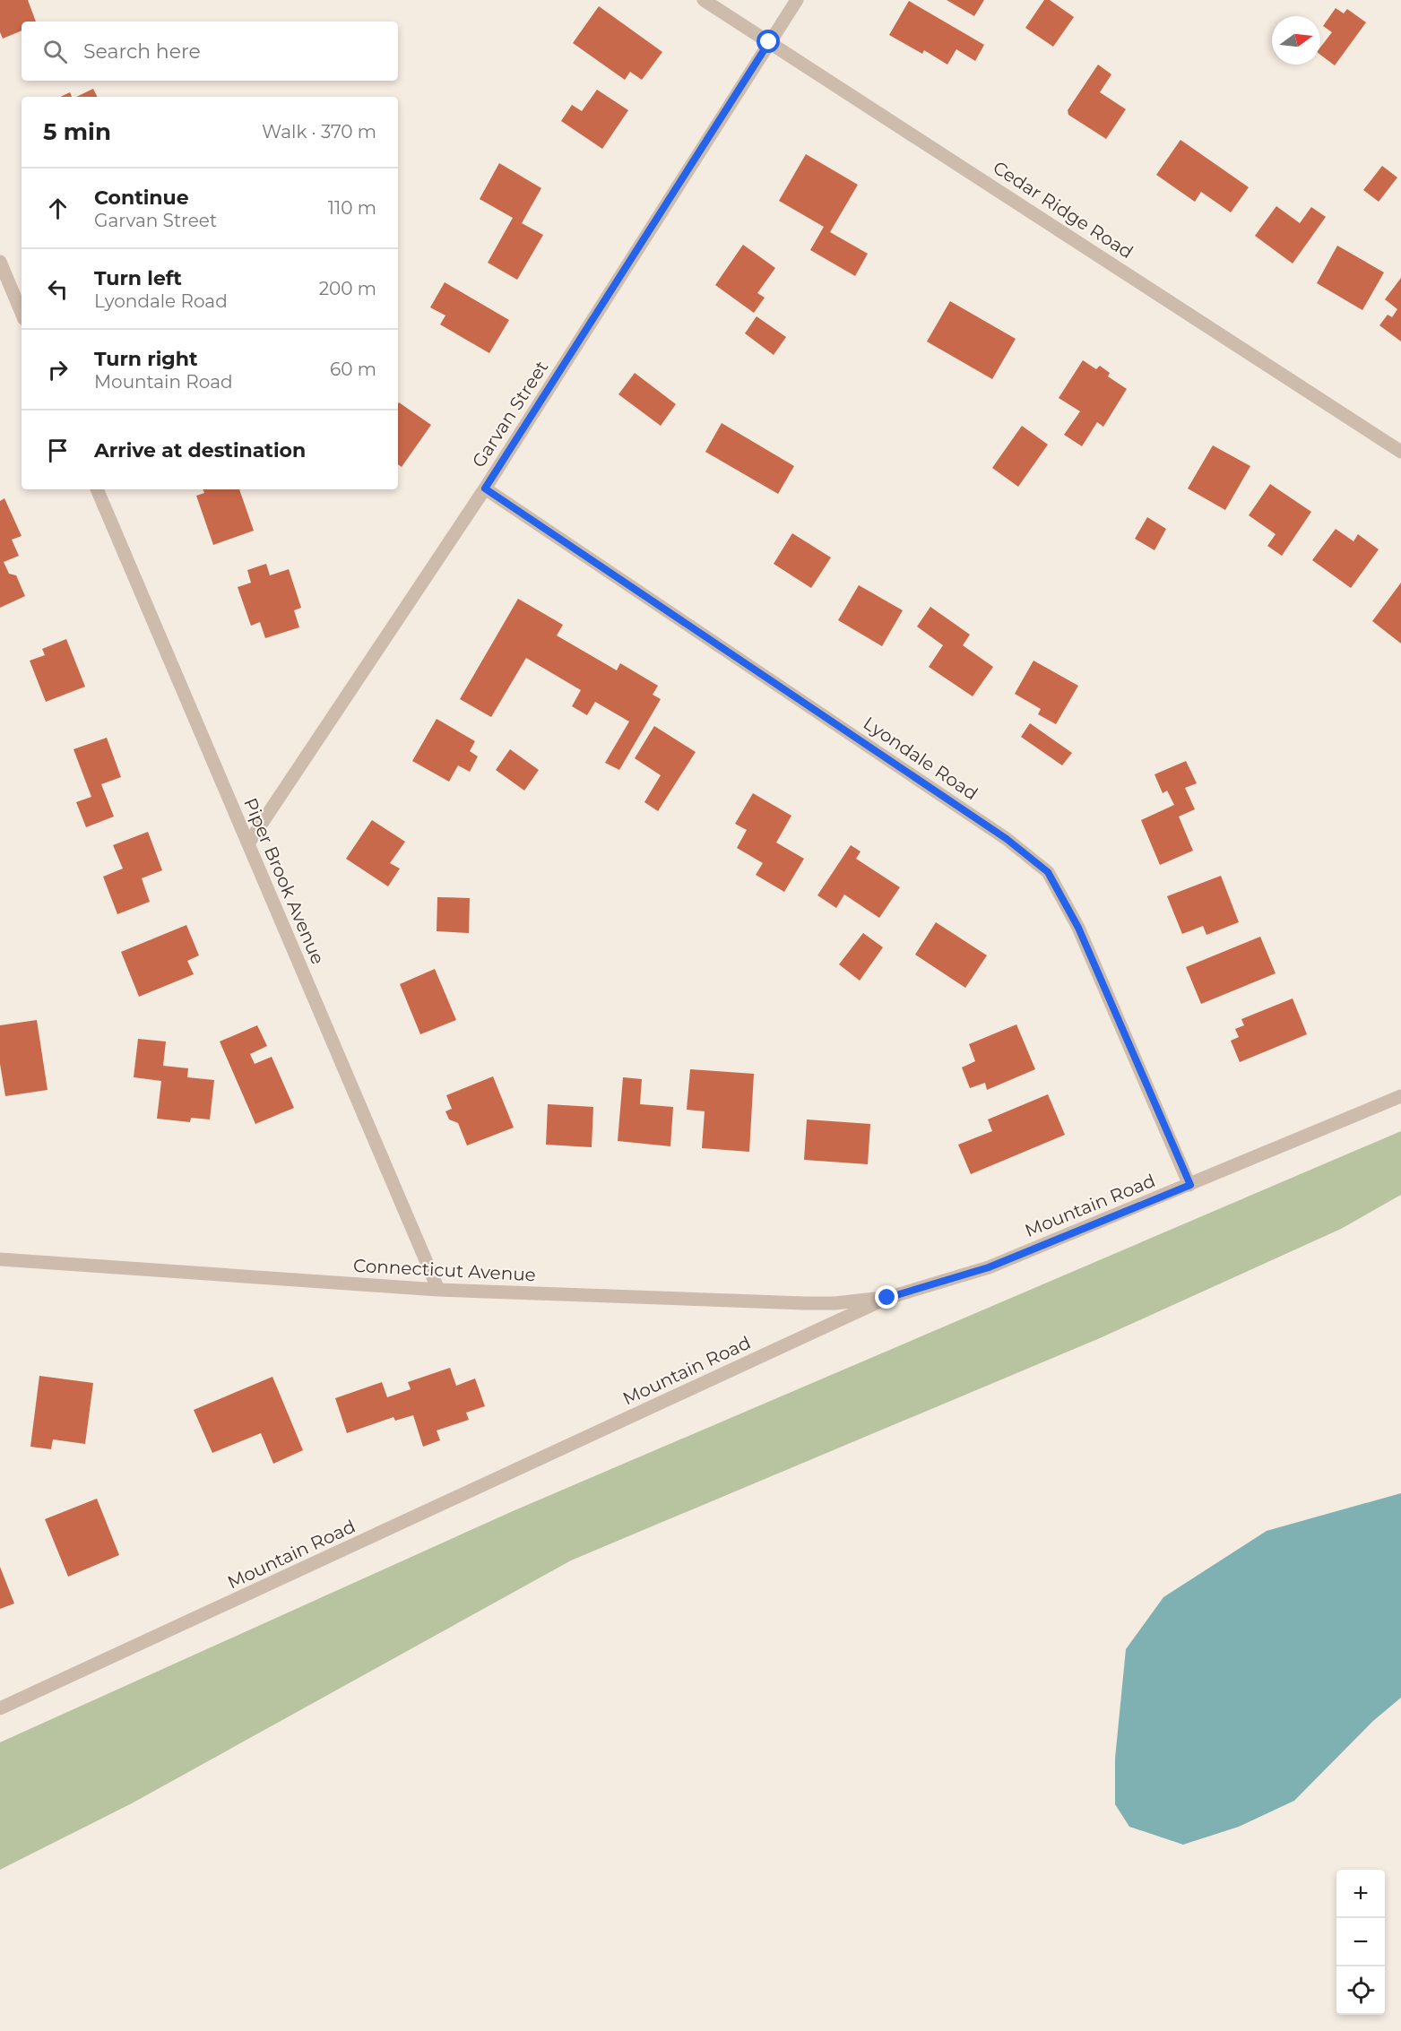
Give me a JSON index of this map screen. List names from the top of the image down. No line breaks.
{"streets":{"street":["Cedar Ridge Road","Garvan Street","Lyondale Road","Piper Brook Avenue","Mountain Road","Connecticut Avenue"]},"crossings":[["Cedar Ridge Road","Garvan Street"],["Garvan Street","Lyondale Road"],["Garvan Street","Piper Brook Avenue"],["Lyondale Road","Mountain Road"],["Piper Brook Avenue","Connecticut Avenue"],["Mountain Road","Connecticut Avenue"]],"north":"right","page":{"search":"Search here","heading":["5 min","Walk · 370 m"],"list":[["Continue","Garvan Street","110 m"],["Turn left","Lyondale Road","200 m"],["Turn right","Mountain Road","60 m"],"Arrive at destination"],"map_buttons":["+","−"]}}
